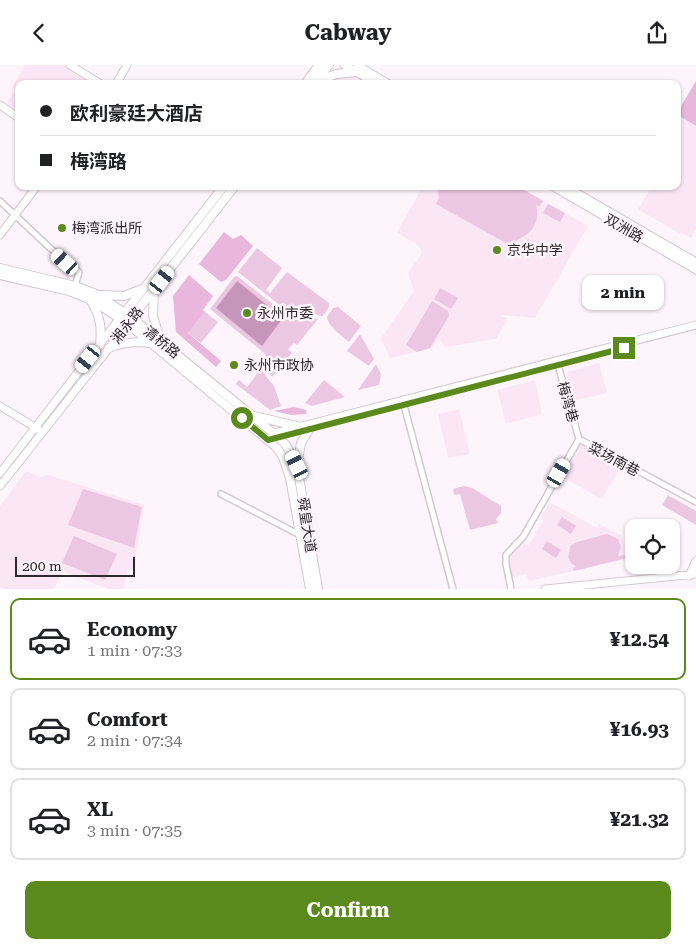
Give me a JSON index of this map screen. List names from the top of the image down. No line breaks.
{"streets":{"main road":["双洲路","湘永路","清桥路","舜皇大道"],"street":["梅湾巷","菜场南巷"]},"crossings":[["湘永路","清桥路"],["清桥路","舜皇大道"],["梅湾巷","菜场南巷"]],"places":["梅湾派出所","京华中学","永州市委","永州市政协"],"scale_bar":"200 m","page":{"header":"Cabway","banner":["欧利豪廷大酒店","梅湾路"],"bubble":"2 min","scale":"200 m","list":[{"name":"Economy","note":"1 min · 07:33","value":"¥12.54"},{"name":"Comfort","note":"2 min · 07:34","value":"¥16.93"},{"name":"XL","note":"3 min · 07:35","value":"¥21.32"}],"buttons":"Confirm"}}
